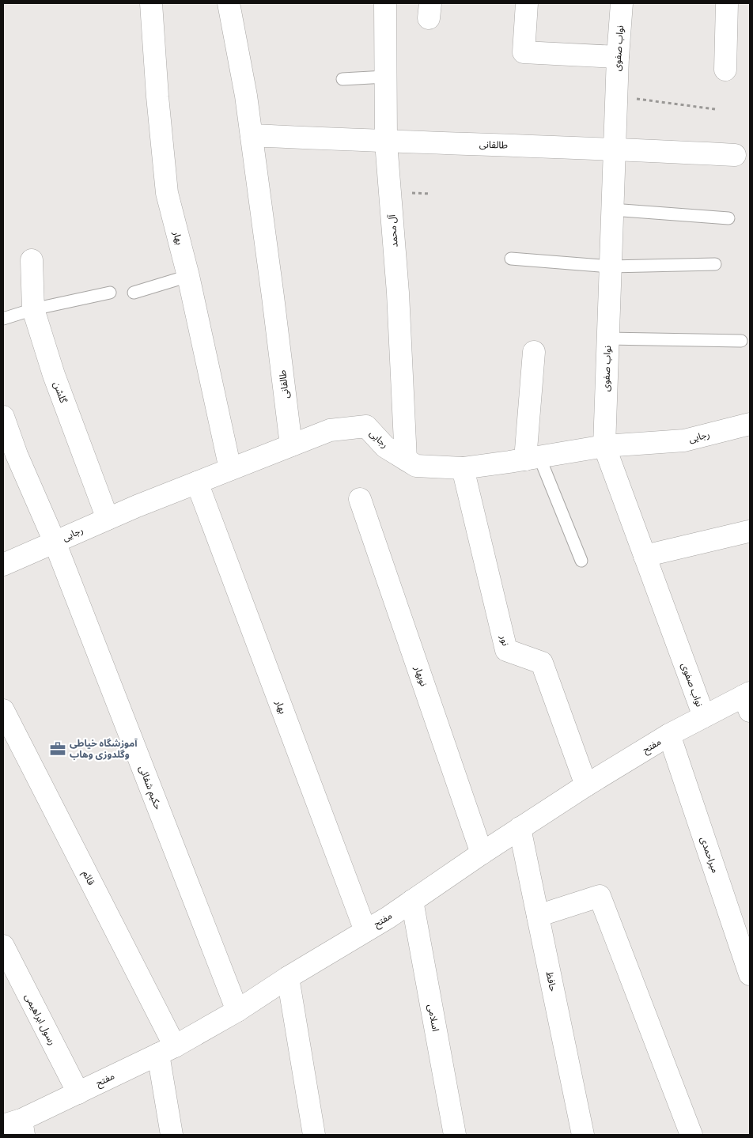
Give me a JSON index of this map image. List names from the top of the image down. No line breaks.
{"streets":{"street":["نواب صفوی","طالقانی","آل محمد","بهار","گلشن","رجایی","نور","نوبهار","مفتح","حکیم شفائی","میراحمدی","قائم","حافظ","اسلامی","رسول ابراهیمی"]},"crossings":[["نواب صفوی","طالقانی"],["نواب صفوی","رجایی"],["نواب صفوی","مفتح"],["طالقانی","آل محمد"],["طالقانی","رجایی"],["آل محمد","رجایی"],["بهار","رجایی"],["بهار","مفتح"],["گلشن","رجایی"],["رجایی","نور"],["رجایی","حکیم شفائی"],["نور","مفتح"],["نوبهار","مفتح"],["مفتح","حکیم شفائی"],["مفتح","میراحمدی"],["مفتح","قائم"],["مفتح","حافظ"],["مفتح","اسلامی"],["مفتح","رسول ابراهیمی"]],"places":{"office":["آموزشگاه خیاطی وگلدوزی وهاب"]}}
